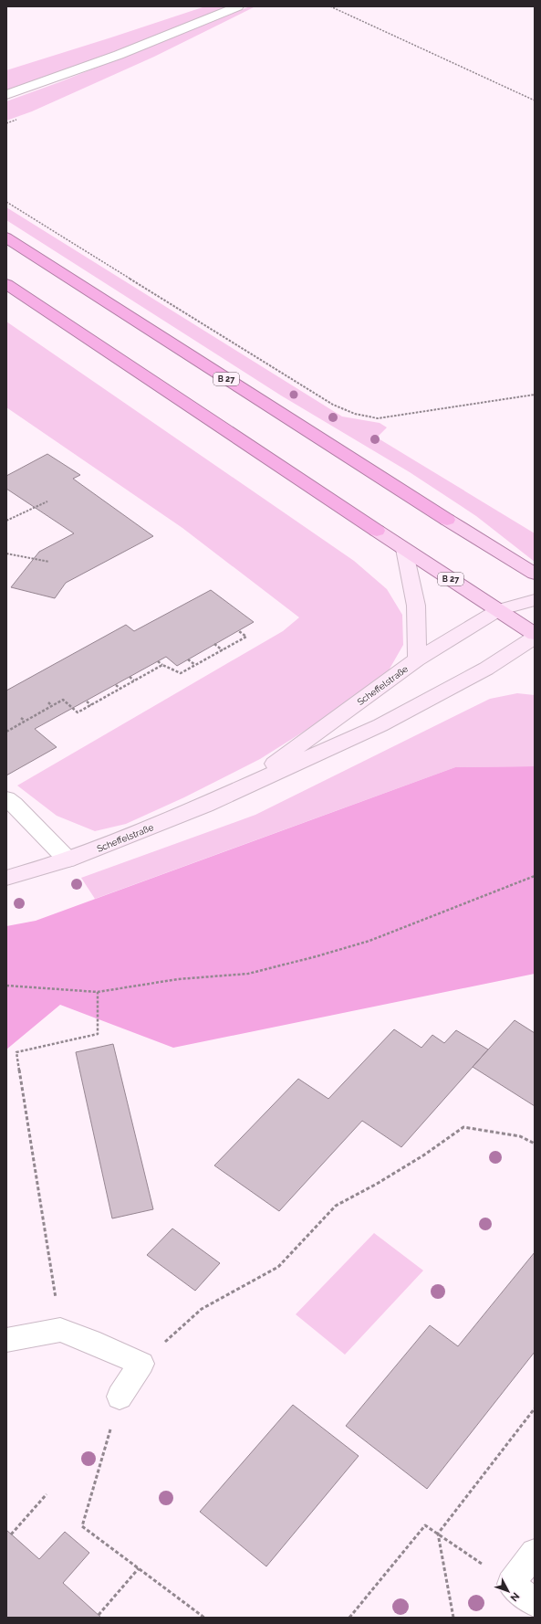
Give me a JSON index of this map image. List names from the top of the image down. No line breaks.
{"streets":{"highway":["B 27"],"street":["Scheffelstraße"]},"crossings":[["B 27","Scheffelstraße"]],"north":"bottom right"}
